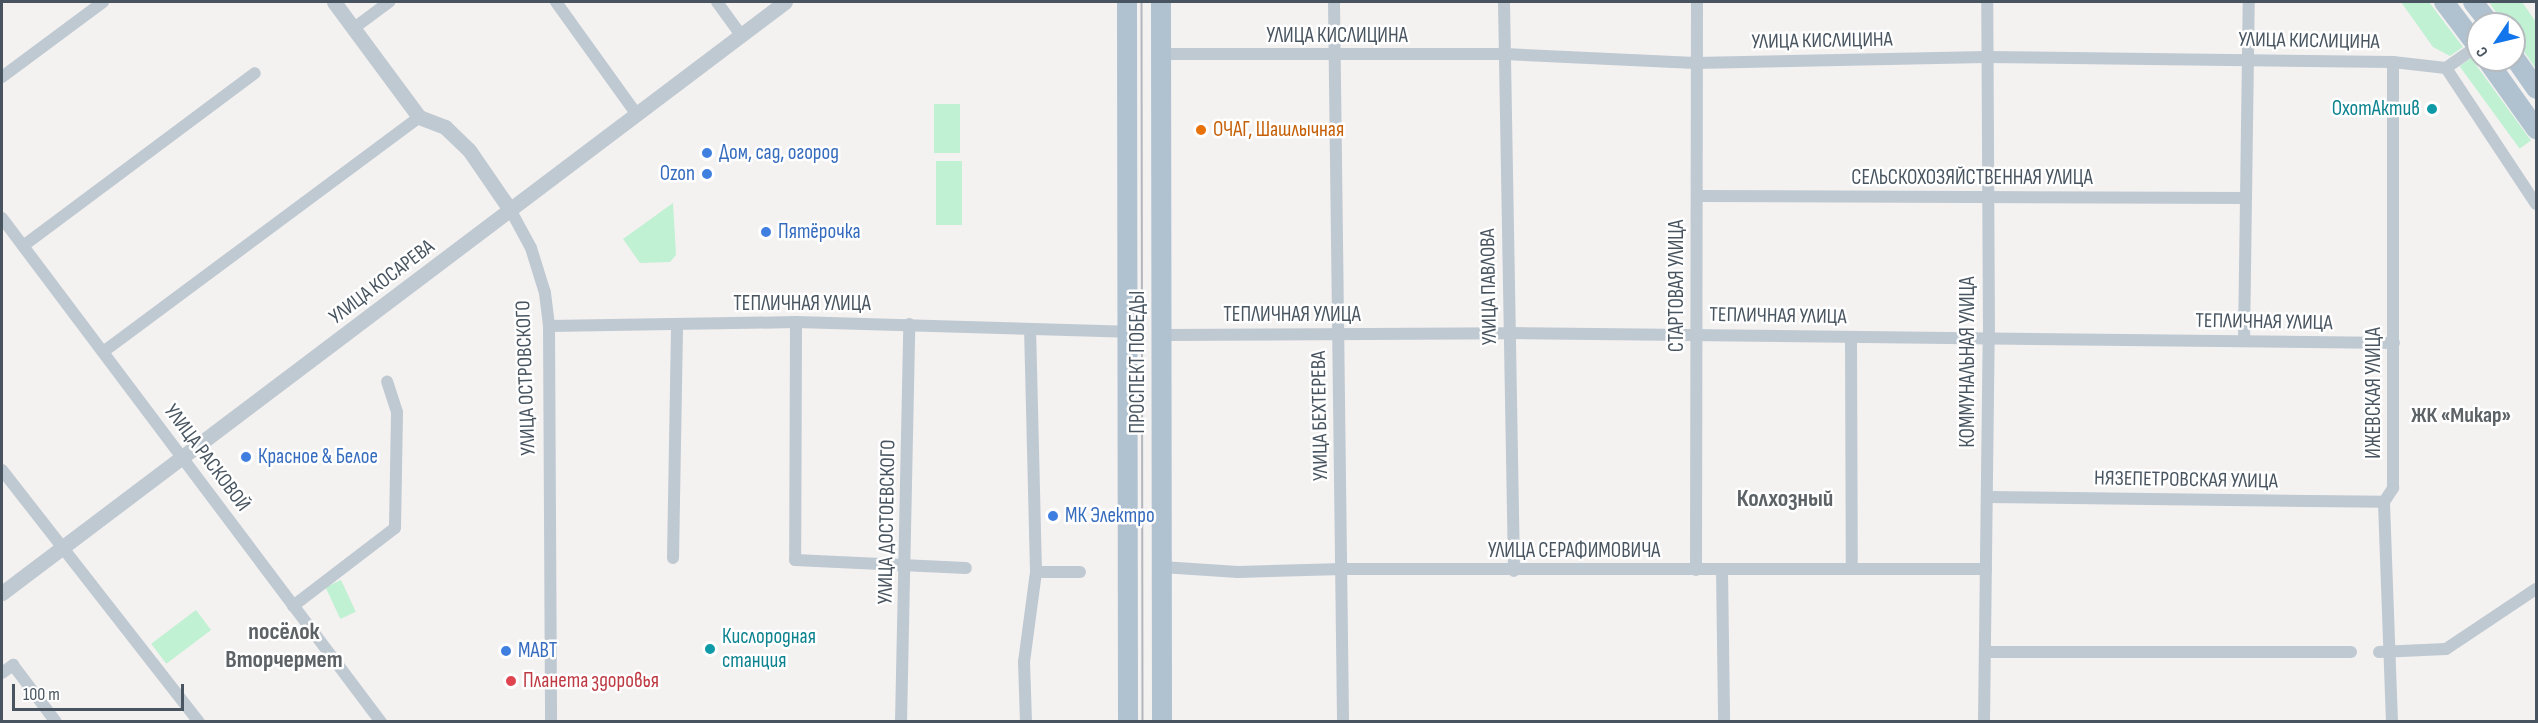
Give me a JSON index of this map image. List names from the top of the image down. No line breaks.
{"streets":{"main road":["ПРОСПЕКТ ПОБЕДЫ"],"street":["УЛИЦА КИСЛИЦИНА","СЕЛЬСКОХОЗЯЙСТВЕННАЯ УЛИЦА","УЛИЦА КОСАРЕВА","СТАРТОВАЯ УЛИЦА","УЛИЦА ПАВЛОВА","ТЕПЛИЧНАЯ УЛИЦА","КОММУНАЛЬНАЯ УЛИЦА","УЛИЦА ОСТРОВСКОГО","ИЖЕВСКАЯ УЛИЦА","УЛИЦА БЕХТЕРЕВА","УЛИЦА РАСКОВОЙ","НЯЗЕПЕТРОВСКАЯ УЛИЦА","УЛИЦА ДОСТОЕВСКОГО","УЛИЦА СЕРАФИМОВИЧА"]},"crossings":[["УЛИЦА КИСЛИЦИНА","СТАРТОВАЯ УЛИЦА"],["УЛИЦА КИСЛИЦИНА","УЛИЦА ПАВЛОВА"],["УЛИЦА КИСЛИЦИНА","ПРОСПЕКТ ПОБЕДЫ"],["УЛИЦА КИСЛИЦИНА","КОММУНАЛЬНАЯ УЛИЦА"],["УЛИЦА КИСЛИЦИНА","ИЖЕВСКАЯ УЛИЦА"],["УЛИЦА КИСЛИЦИНА","УЛИЦА БЕХТЕРЕВА"],["СЕЛЬСКОХОЗЯЙСТВЕННАЯ УЛИЦА","СТАРТОВАЯ УЛИЦА"],["СЕЛЬСКОХОЗЯЙСТВЕННАЯ УЛИЦА","КОММУНАЛЬНАЯ УЛИЦА"],["УЛИЦА КОСАРЕВА","УЛИЦА ОСТРОВСКОГО"],["УЛИЦА КОСАРЕВА","УЛИЦА РАСКОВОЙ"],["СТАРТОВАЯ УЛИЦА","ТЕПЛИЧНАЯ УЛИЦА"],["СТАРТОВАЯ УЛИЦА","УЛИЦА СЕРАФИМОВИЧА"],["УЛИЦА ПАВЛОВА","ТЕПЛИЧНАЯ УЛИЦА"],["УЛИЦА ПАВЛОВА","УЛИЦА СЕРАФИМОВИЧА"],["ТЕПЛИЧНАЯ УЛИЦА","ПРОСПЕКТ ПОБЕДЫ"],["ТЕПЛИЧНАЯ УЛИЦА","КОММУНАЛЬНАЯ УЛИЦА"],["ТЕПЛИЧНАЯ УЛИЦА","УЛИЦА ОСТРОВСКОГО"],["ТЕПЛИЧНАЯ УЛИЦА","ИЖЕВСКАЯ УЛИЦА"],["ТЕПЛИЧНАЯ УЛИЦА","УЛИЦА БЕХТЕРЕВА"],["ТЕПЛИЧНАЯ УЛИЦА","УЛИЦА ДОСТОЕВСКОГО"],["ПРОСПЕКТ ПОБЕДЫ","УЛИЦА СЕРАФИМОВИЧА"],["КОММУНАЛЬНАЯ УЛИЦА","НЯЗЕПЕТРОВСКАЯ УЛИЦА"],["КОММУНАЛЬНАЯ УЛИЦА","УЛИЦА СЕРАФИМОВИЧА"],["ИЖЕВСКАЯ УЛИЦА","НЯЗЕПЕТРОВСКАЯ УЛИЦА"],["УЛИЦА БЕХТЕРЕВА","УЛИЦА СЕРАФИМОВИЧА"]],"districts":["ЖК «Микар»","Колхозный","посёлок Вторчермет"],"places":["ОхотАктив","ОЧАГ, Шашлычная","Дом, сад, огород","Ozon","Пятёрочка","Красное & Белое","МК Электро","Кислородная станция","МАВТ","Планета здоровья"],"scale_bar":"100 m","north":"bottom left"}
